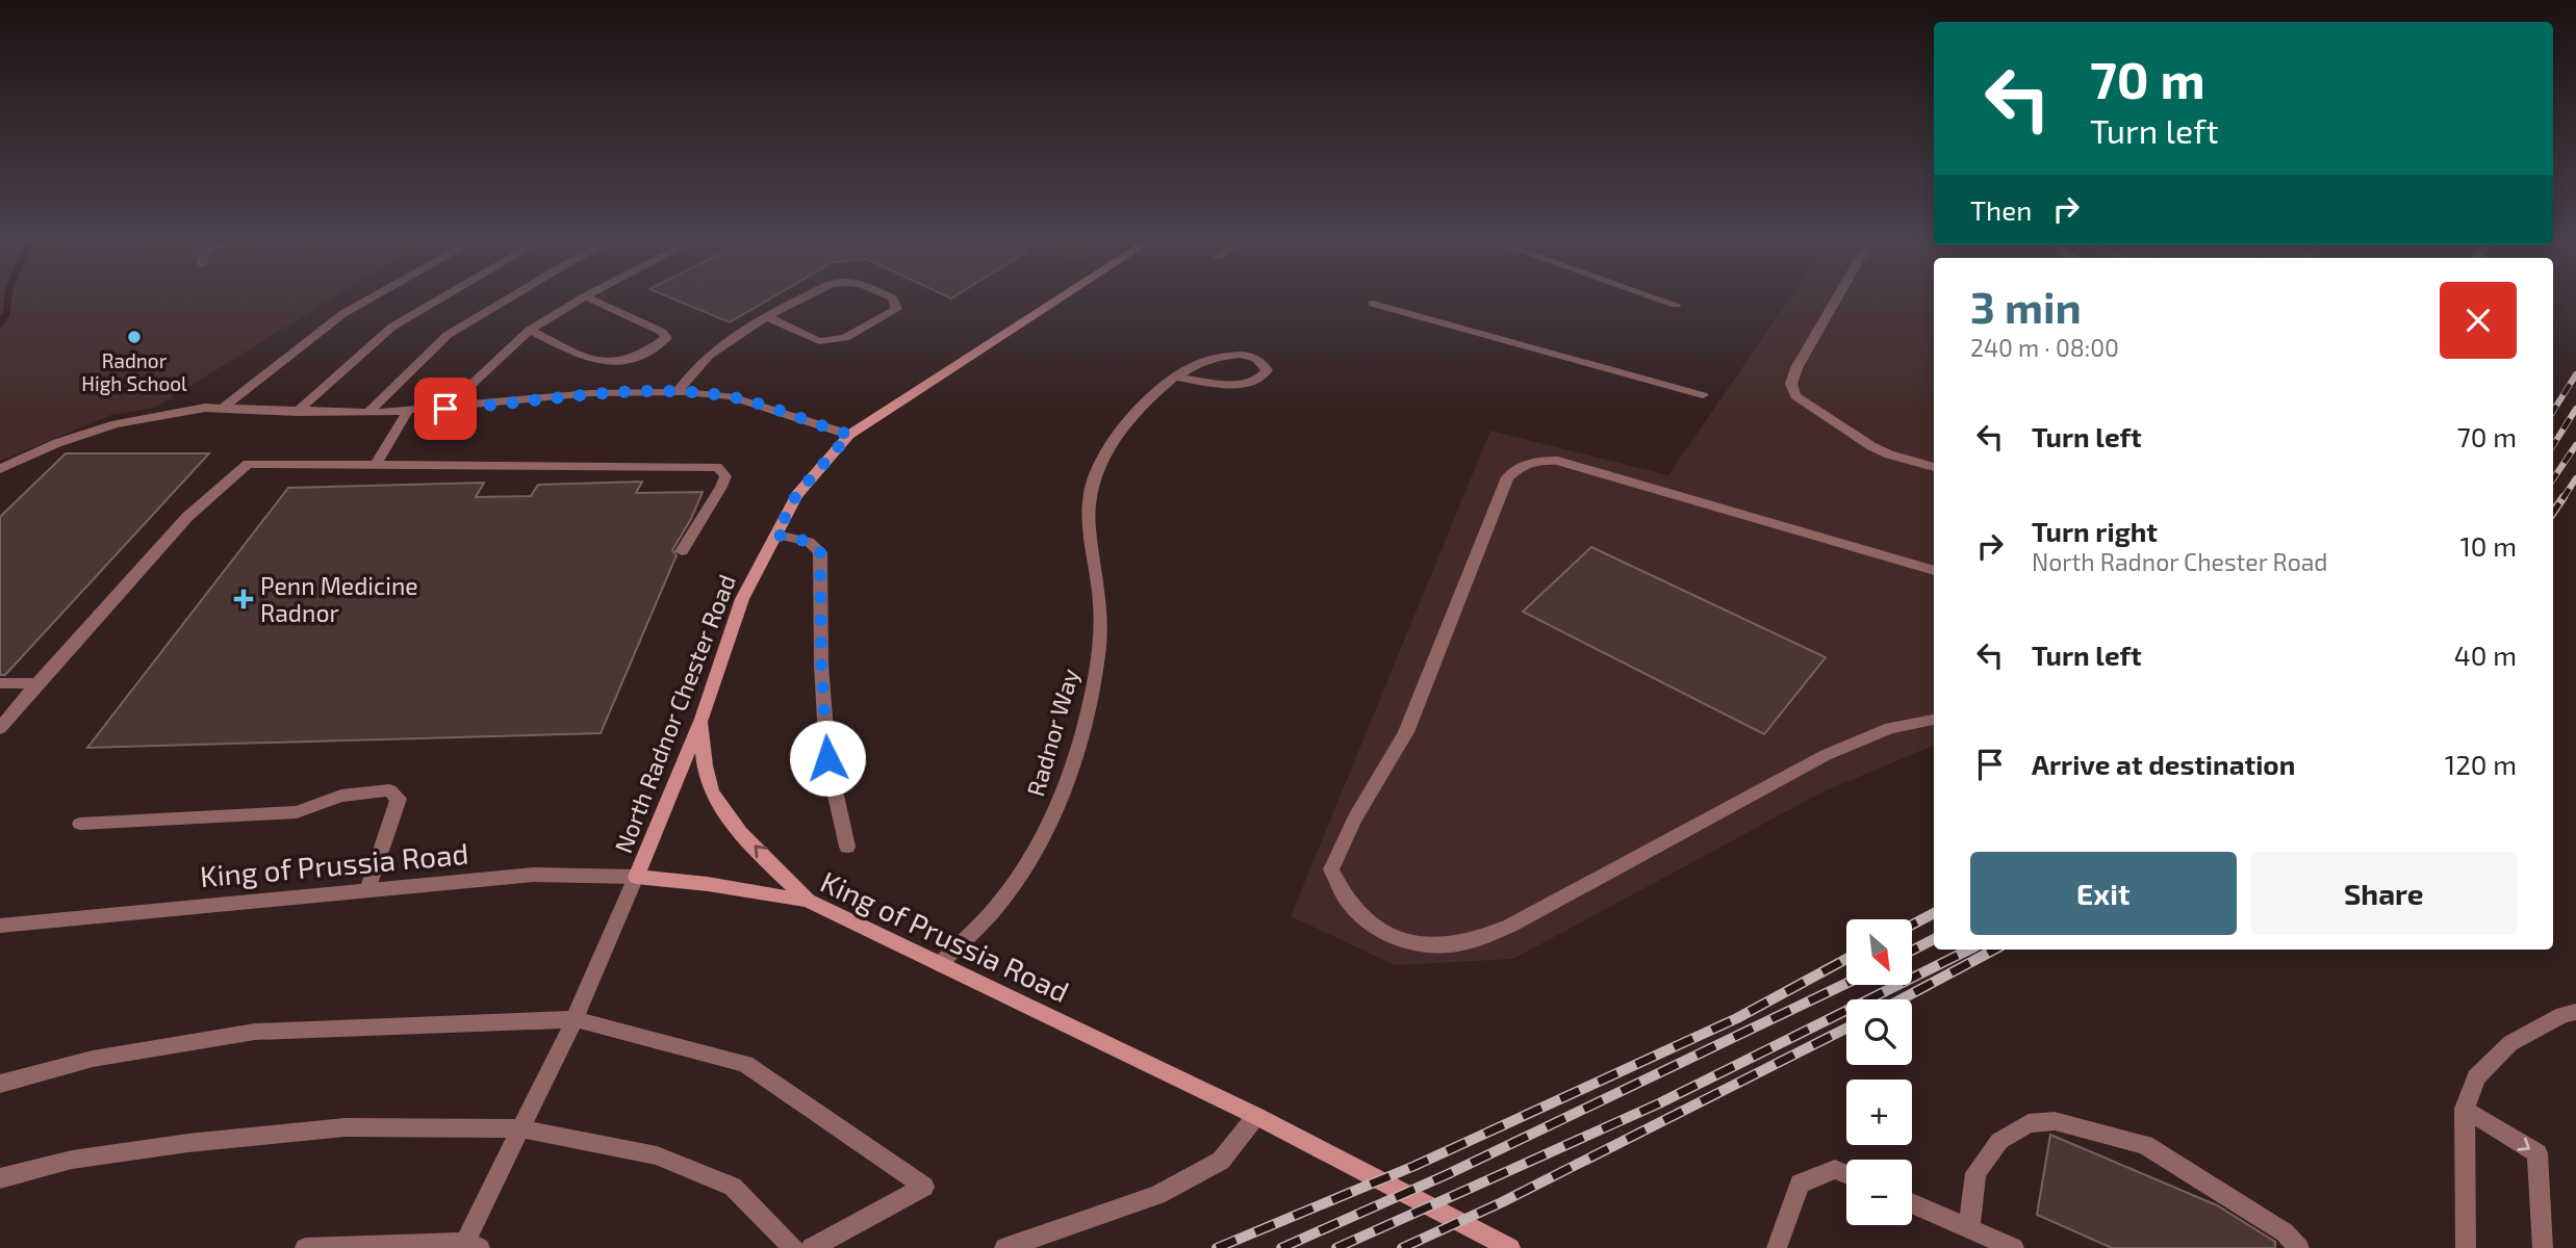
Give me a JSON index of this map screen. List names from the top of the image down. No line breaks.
{"streets":{"main road":["North Radnor Chester Road","King of Prussia Road"],"street":["Radnor Way"]},"crossings":[["North Radnor Chester Road","King of Prussia Road"],["Radnor Way","King of Prussia Road"]],"places":{"other":["Radnor High School"],"health":["Penn Medicine Radnor"]},"north":"bottom right","page":{"turn":["70 m","Turn left"],"then":"Then","heading":["3 min","240 m · 08:00"],"list":[{"name":"Turn left","value":"70 m"},{"name":"Turn right","note":"North Radnor Chester Road","value":"10 m"},{"name":"Turn left","value":"40 m"},{"name":"Arrive at destination","value":"120 m"}],"buttons":["Exit","Share"],"map_buttons":["+","−"]}}
